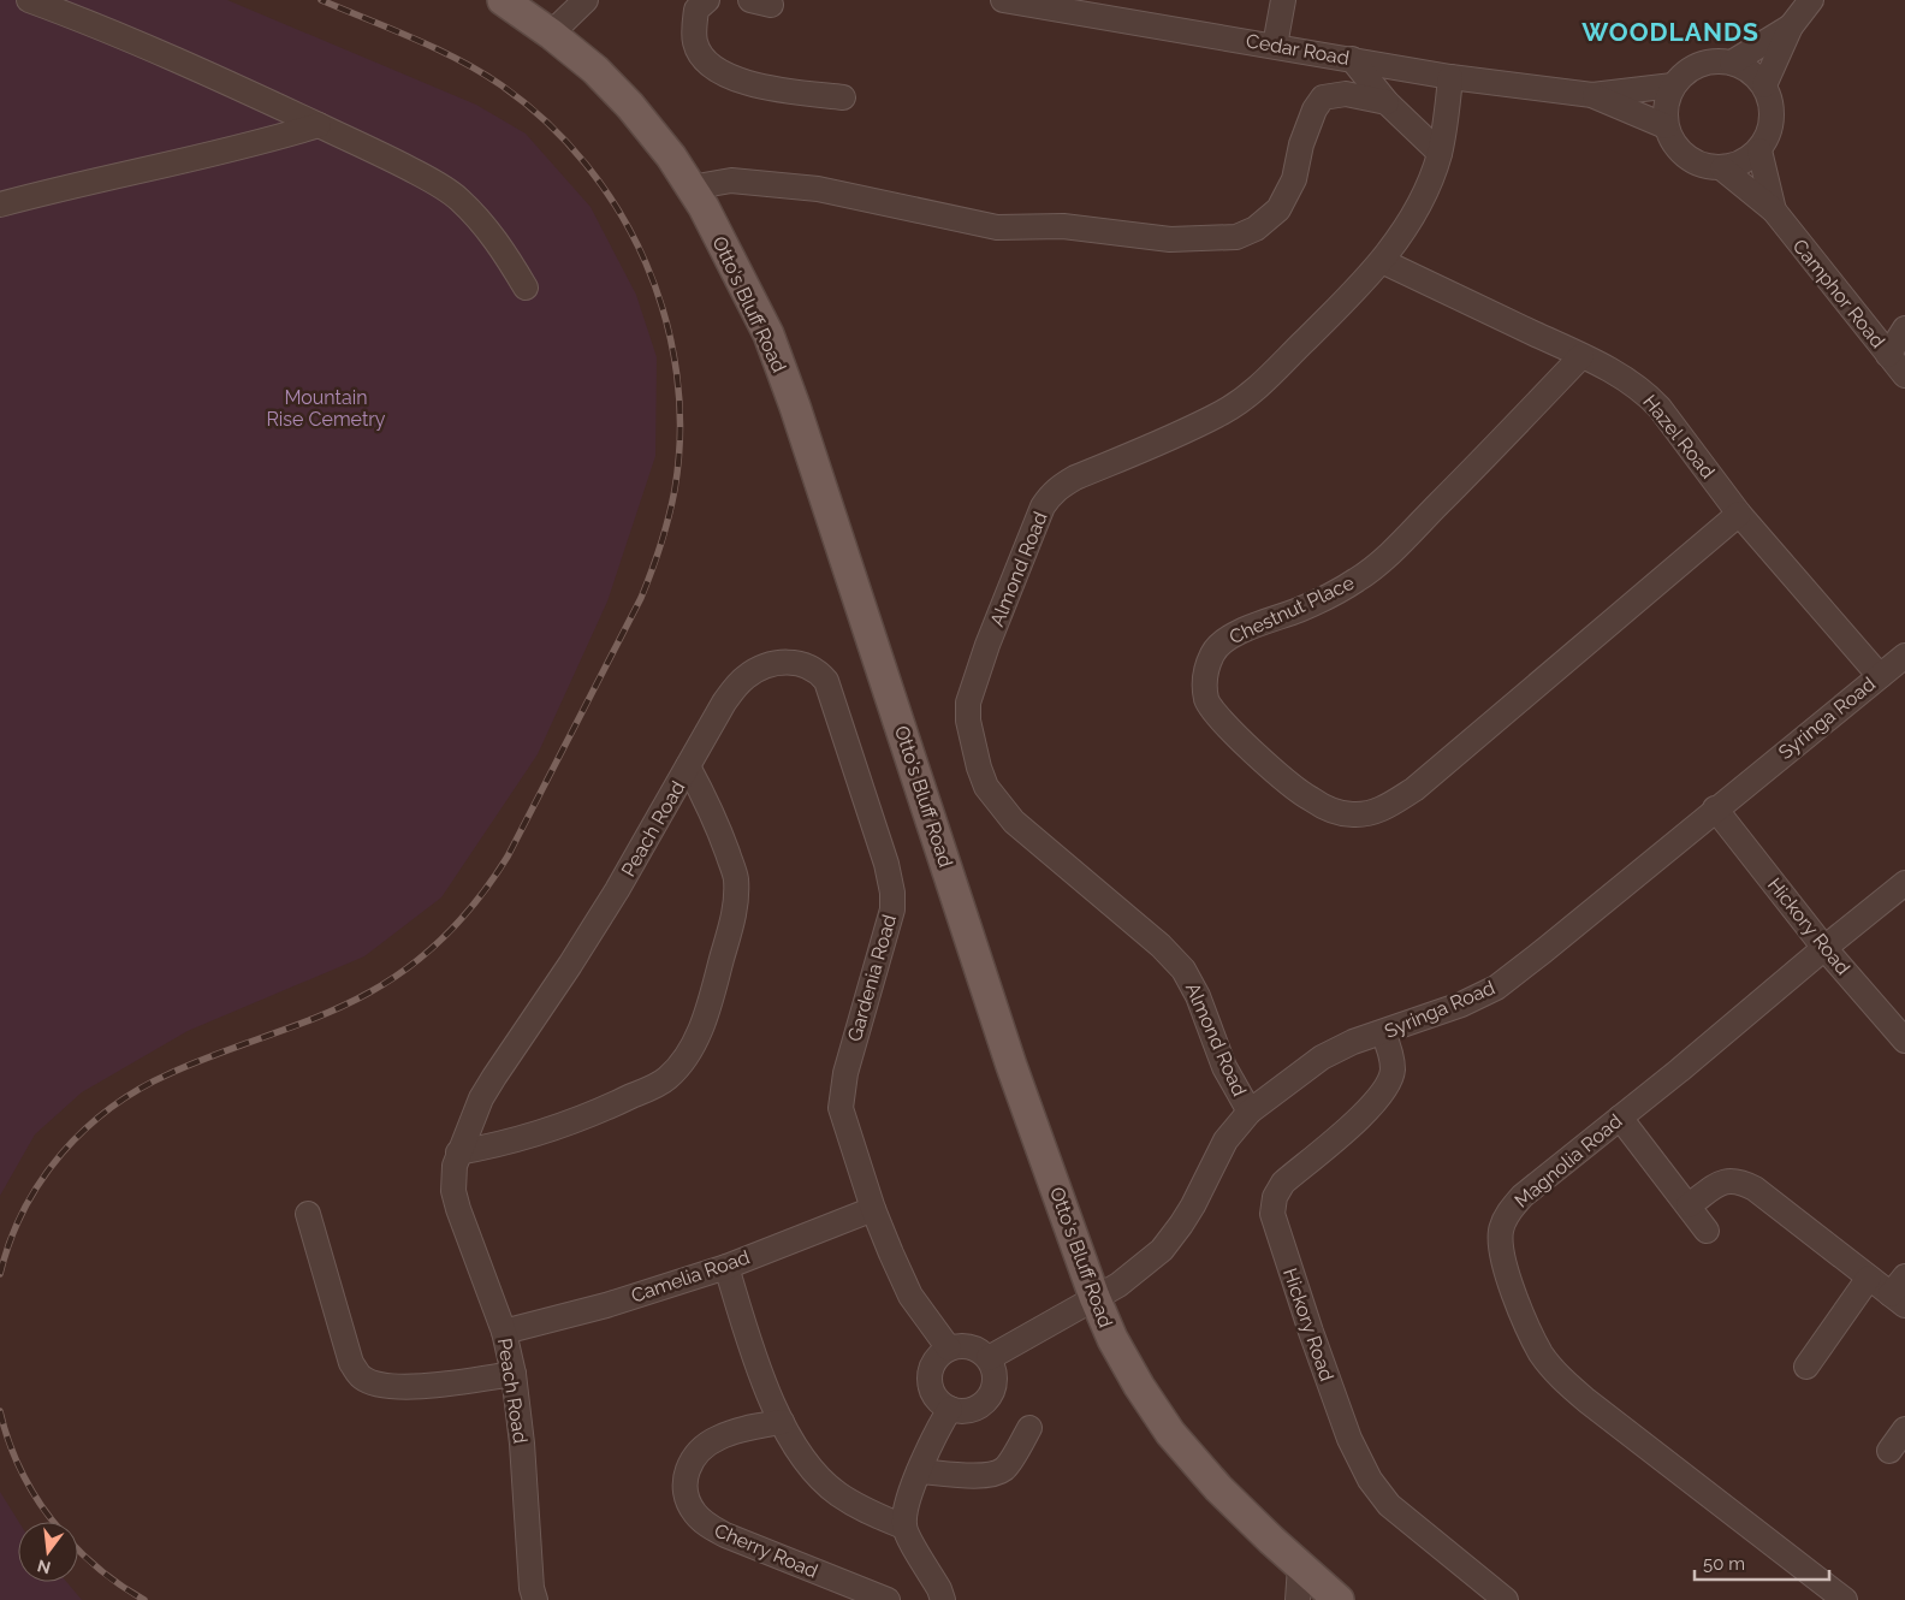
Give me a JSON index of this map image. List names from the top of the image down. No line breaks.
{"streets":{"main road":["Otto's Bluff Road"],"street":["Cedar Road","Camphor Road","Hazel Road","Almond Road","Chestnut Place","Syringa Road","Peach Road","Hickory Road","Gardenia Road","Magnolia Road","Camelia Road","Cherry Road"]},"crossings":[["Cedar Road","Camphor Road"],["Cedar Road","Almond Road"],["Otto's Bluff Road","Syringa Road"],["Hazel Road","Almond Road"],["Hazel Road","Chestnut Place"],["Hazel Road","Syringa Road"],["Almond Road","Syringa Road"],["Syringa Road","Hickory Road"],["Syringa Road","Gardenia Road"],["Peach Road","Gardenia Road"],["Peach Road","Camelia Road"],["Hickory Road","Magnolia Road"],["Gardenia Road","Camelia Road"]],"districts":["WOODLANDS"],"parks":["Mountain Rise Cemetry"],"scale_bar":"50 m","north":"bottom"}
